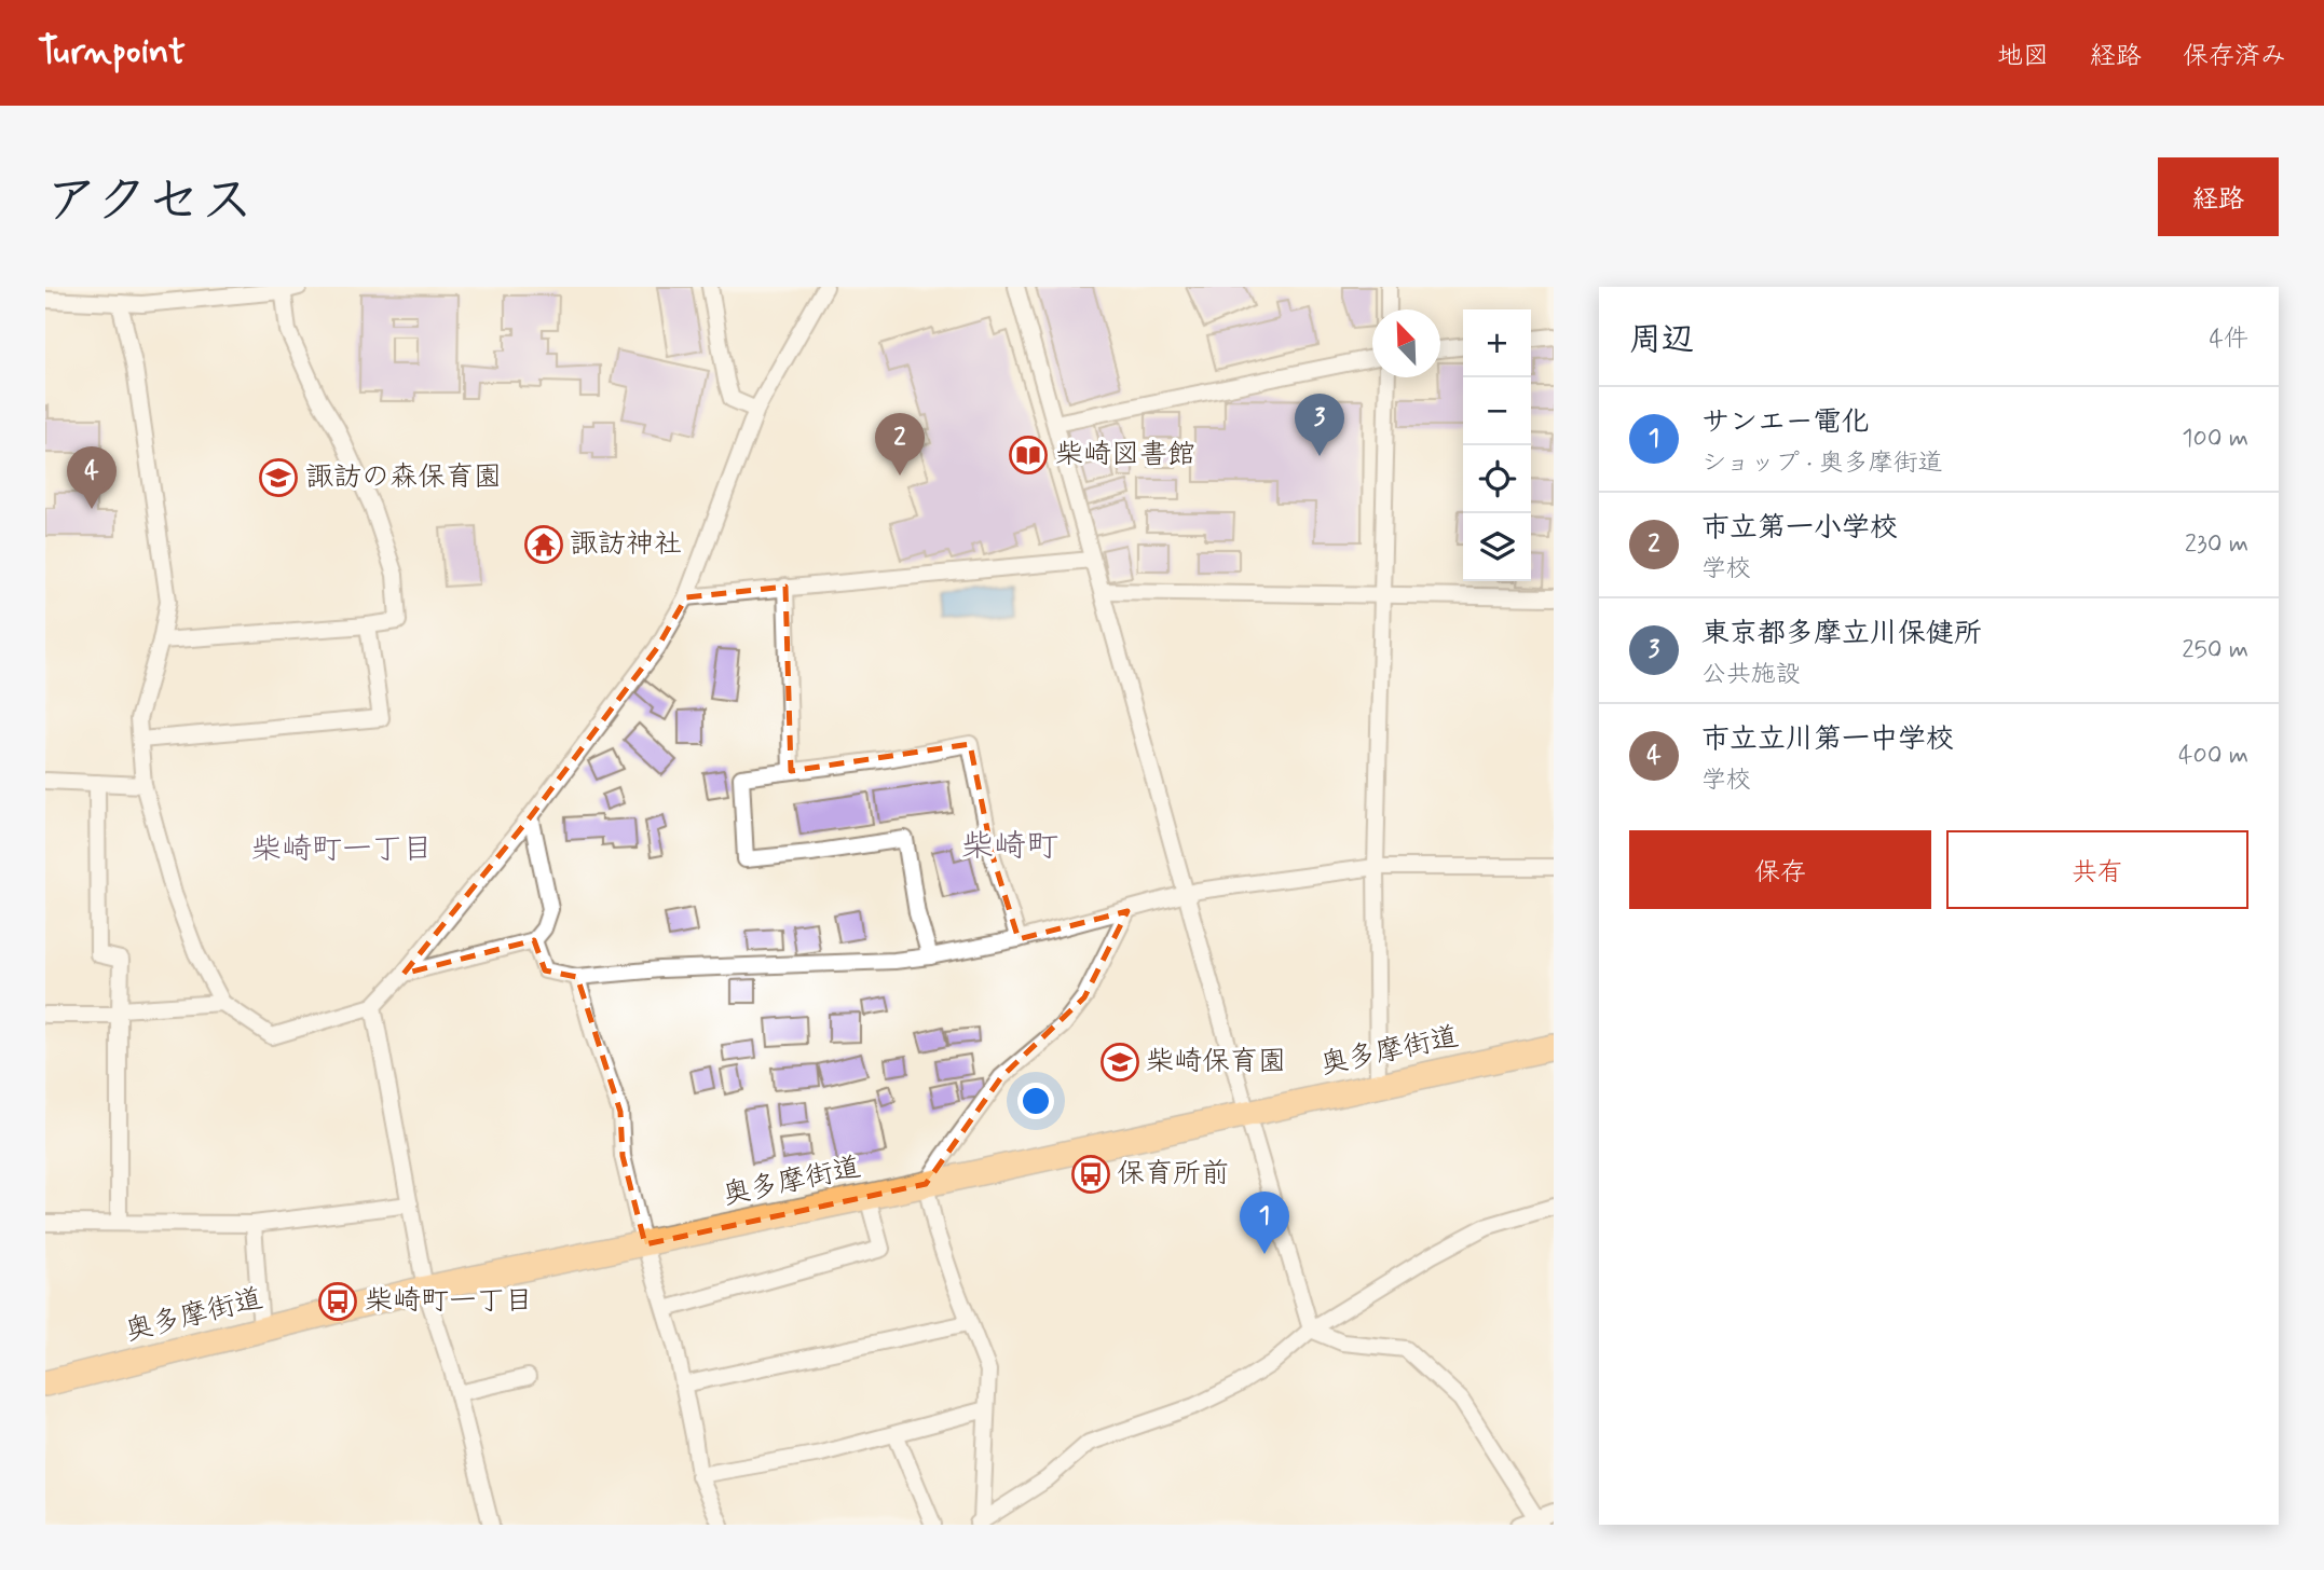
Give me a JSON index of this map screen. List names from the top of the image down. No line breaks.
{"streets":{"main road":["奥多摩街道"]},"districts":["柴崎町","柴崎町一丁目"],"places":{"library":["柴崎図書館"],"school or university":["諏訪の森保育園","柴崎保育園"],"temple":["諏訪神社"],"bus stop":["保育所前","柴崎町一丁目"]},"north":"top left","page":{"header":"Turnpoint","nav":["地図","経路","保存済み"],"title":"アクセス","buttons":["経路",["保存","共有"]],"heading":["周辺","4件"],"map_buttons":["+","−"],"list":[{"mark":"1","name":"サンエー電化","note":"ショップ · 奥多摩街道","value":"100 m"},{"mark":"2","name":"市立第一小学校","note":"学校","value":"230 m"},{"mark":"3","name":"東京都多摩立川保健所","note":"公共施設","value":"250 m"},{"mark":"4","name":"市立立川第一中学校","note":"学校","value":"400 m"}],"pins":["3","2","4","1"]}}
